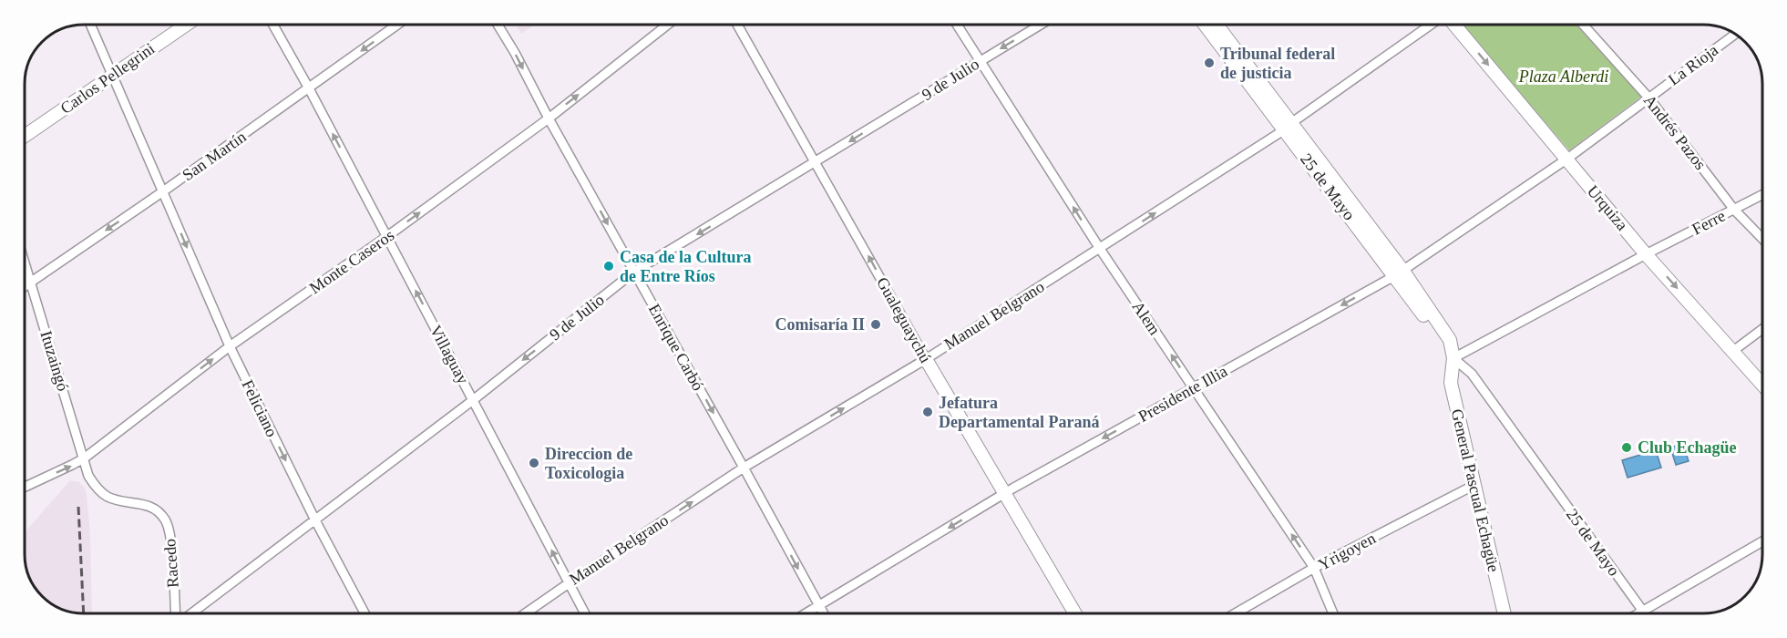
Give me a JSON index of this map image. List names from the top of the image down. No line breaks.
{"streets":{"street":["La Rioja","Carlos Pellegrini","9 de Julio","Andrés Pazos","San Martín","25 de Mayo","Urquiza","Ferre","Monte Caseros","Manuel Belgrano","Alem","Gualeguaychú","Enrique Carbó","Villaguay","Ituzaingó","Presidente Illia","Feliciano","General Pascual Echagüe","Yrigoyen","Racedo"]},"crossings":[["La Rioja","Andrés Pazos"],["La Rioja","Urquiza"],["La Rioja","Presidente Illia"],["Carlos Pellegrini","Feliciano"],["9 de Julio","Alem"],["9 de Julio","Gualeguaychú"],["9 de Julio","Enrique Carbó"],["9 de Julio","Villaguay"],["9 de Julio","Feliciano"],["Andrés Pazos","Ferre"],["San Martín","Villaguay"],["San Martín","Ituzaingó"],["San Martín","Feliciano"],["25 de Mayo","Manuel Belgrano"],["25 de Mayo","Presidente Illia"],["25 de Mayo","General Pascual Echagüe"],["Urquiza","Ferre"],["Urquiza","Presidente Illia"],["Monte Caseros","Enrique Carbó"],["Monte Caseros","Villaguay"],["Monte Caseros","Ituzaingó"],["Monte Caseros","Feliciano"],["Monte Caseros","Racedo"],["Manuel Belgrano","Alem"],["Manuel Belgrano","Gualeguaychú"],["Manuel Belgrano","Enrique Carbó"],["Manuel Belgrano","Villaguay"],["Alem","Presidente Illia"],["Alem","Yrigoyen"],["Gualeguaychú","Presidente Illia"],["Enrique Carbó","Presidente Illia"],["Ituzaingó","Racedo"],["General Pascual Echagüe","Yrigoyen"]],"one_way":["9 de Julio","San Martín","Urquiza","Monte Caseros","Manuel Belgrano","Alem","Enrique Carbó","Villaguay","Presidente Illia","Feliciano"],"parks":["Plaza Alberdi"],"places":["Tribunal federal de justicia","Casa de la Cultura de Entre Ríos","Comisaría II","Jefatura Departamental Paraná","Club Echagüe","Direccion de Toxicologia"]}
